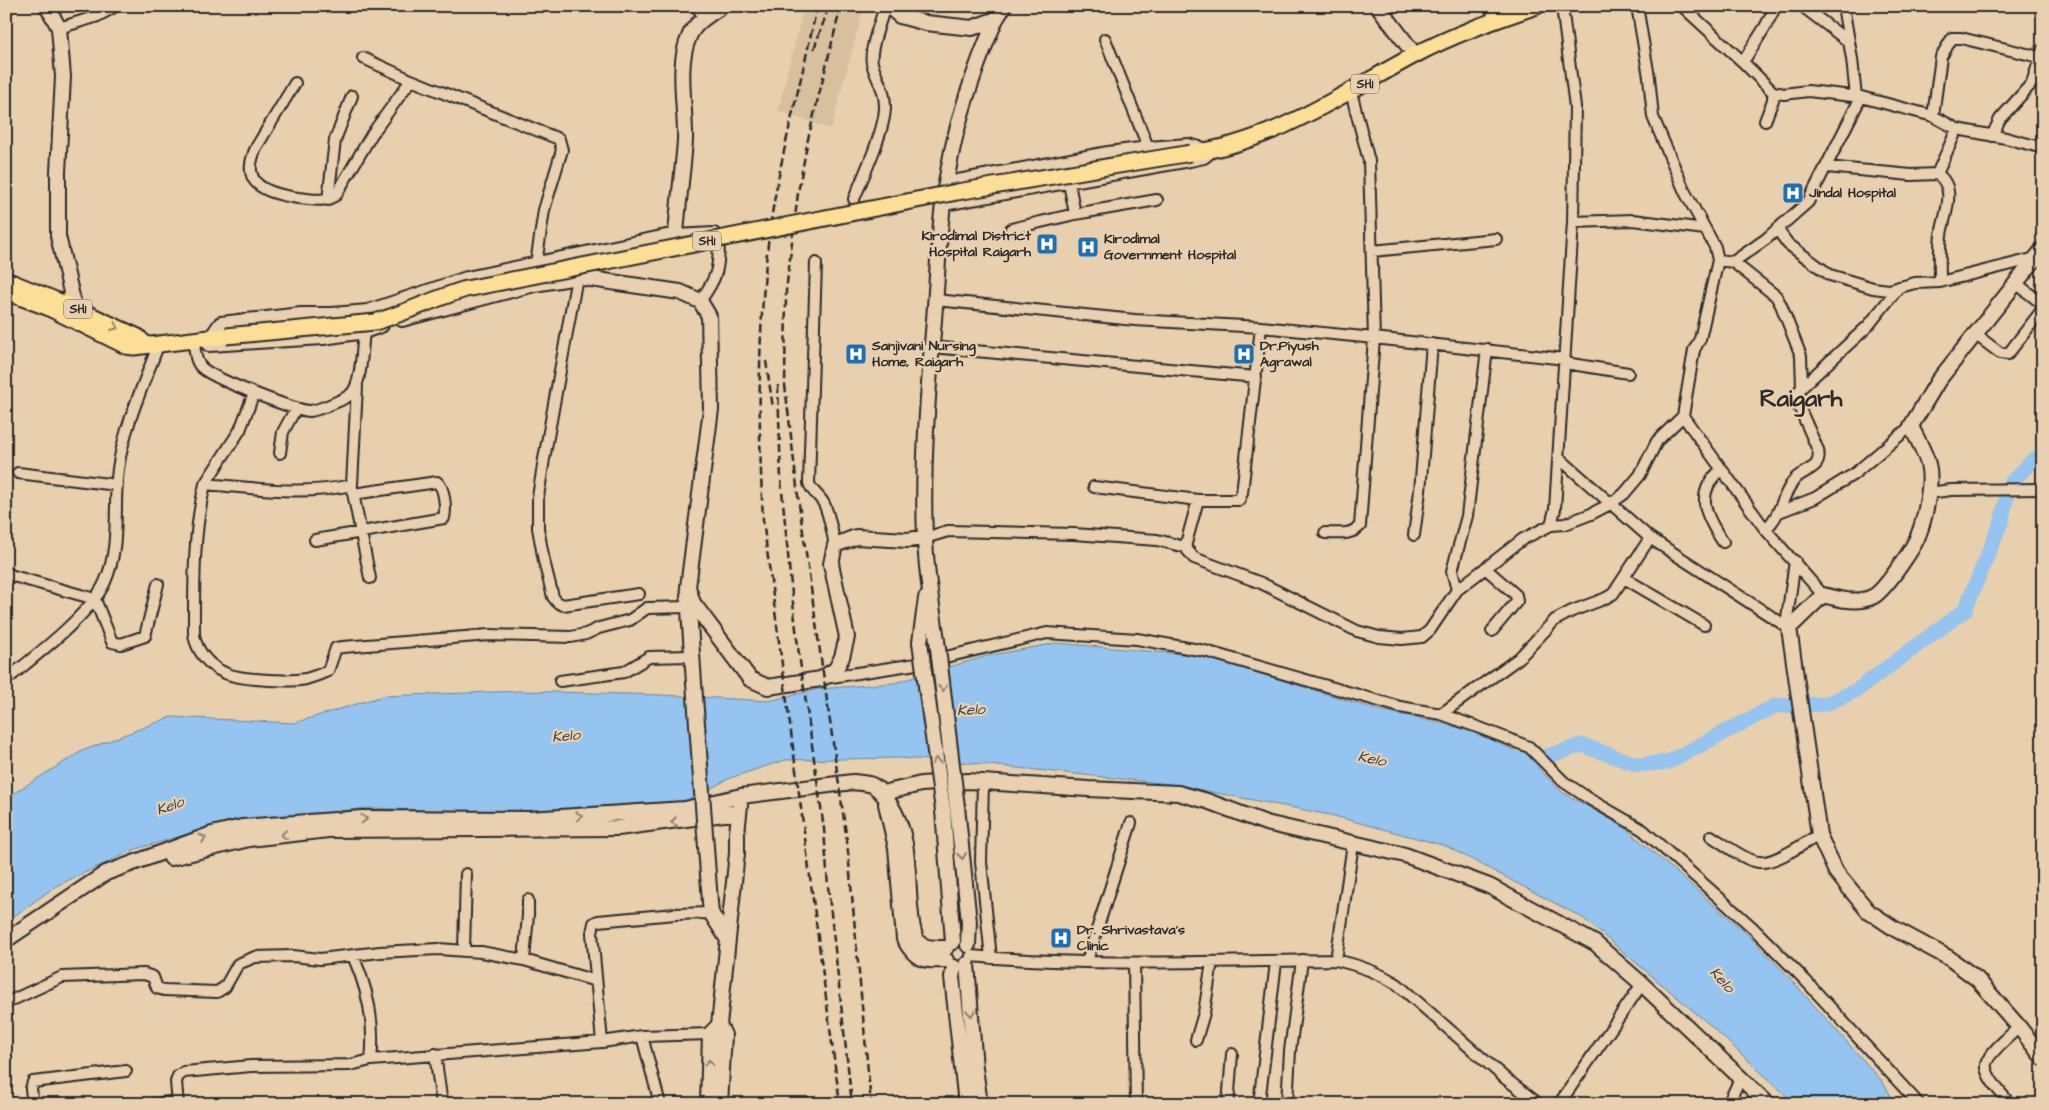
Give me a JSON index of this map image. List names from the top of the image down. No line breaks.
{"streets":{"main road":["SH1"]},"districts":["Raigarh"],"water":["Kelo"],"places":{"hospital":["Jindal Hospital","Kirodimal District Hospital Raigarh","Kirodimal Government Hospital","Sanjivani Nursing Home, Raigarh","Dr.Piyush Agrawal","Dr. Shrivastava's Clinic"]}}
